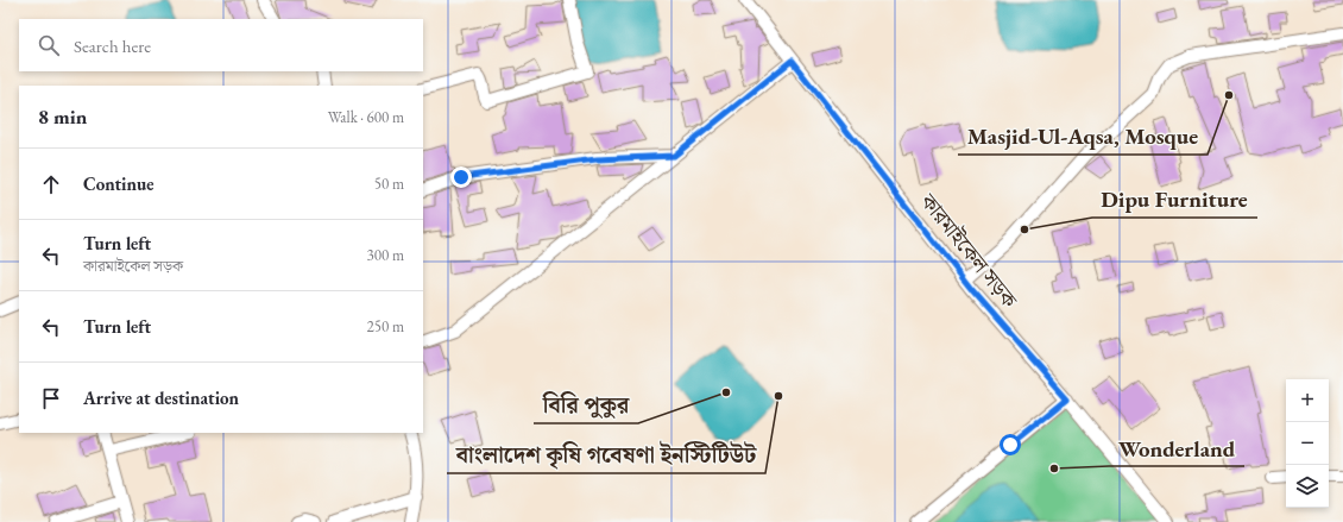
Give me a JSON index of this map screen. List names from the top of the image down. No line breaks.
{"streets":{"street":["কারমাইকেল সড়ক"]},"places":["Masjid-Ul-Aqsa, Mosque","Dipu Furniture","বিরি পুকুর","বাংলাদেশ কৃষি গবেষণা ইনস্টিটিউট","Wonderland"],"page":{"search":"Search here","heading":["8 min","Walk · 600 m"],"list":[["Continue","50 m"],["Turn left","কারমাইকেল সড়ক","300 m"],["Turn left","250 m"],"Arrive at destination"],"map_buttons":["+","−"]}}
